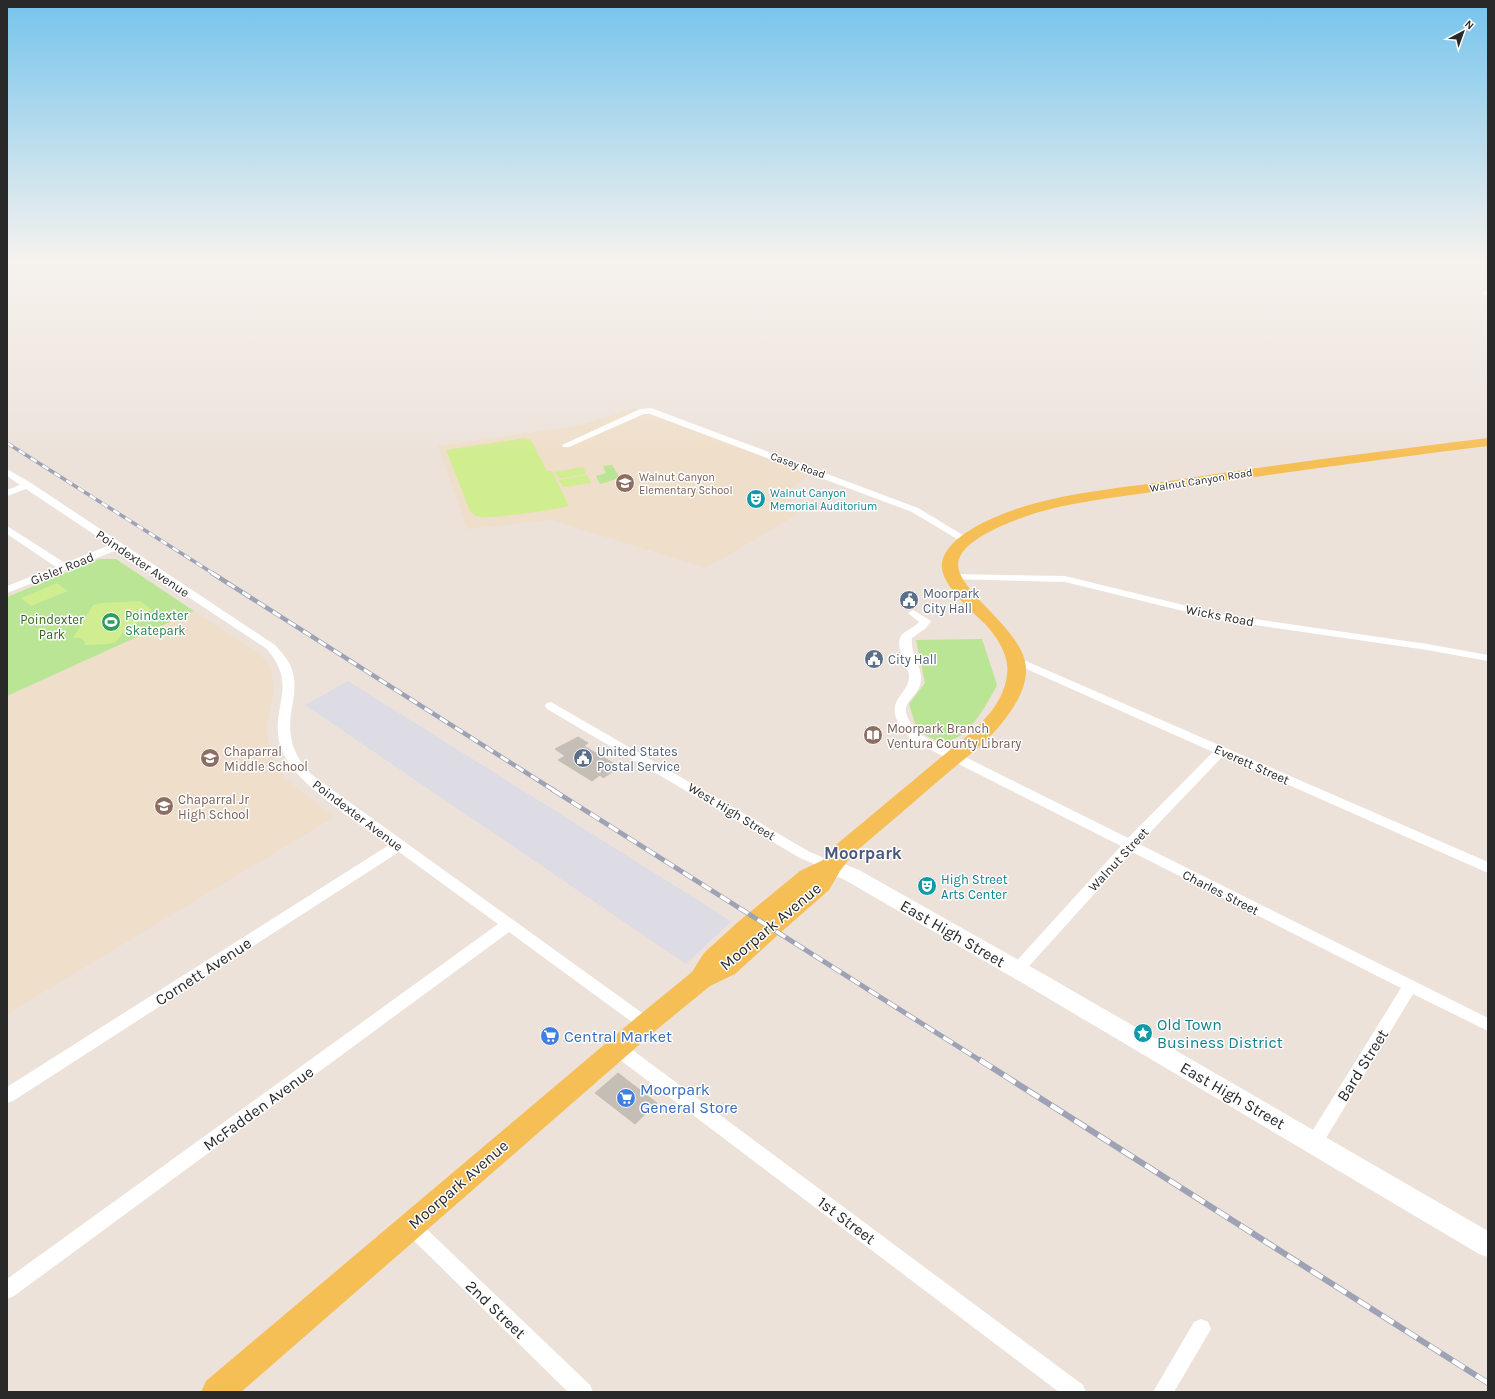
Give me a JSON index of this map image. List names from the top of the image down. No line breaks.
{"streets":{"main road":["Walnut Canyon Road","Moorpark Avenue"],"street":["Casey Road","Poindexter Avenue","Gisler Road","Wicks Road","Everett Street","West High Street","Walnut Street","Charles Street","East High Street","Cornett Avenue","Bard Street","McFadden Avenue","1st Street","2nd Street"]},"crossings":[["Casey Road","Walnut Canyon Road"],["Walnut Canyon Road","Wicks Road"],["Walnut Canyon Road","Moorpark Avenue"],["Poindexter Avenue","Gisler Road"],["Poindexter Avenue","Moorpark Avenue"],["Poindexter Avenue","Cornett Avenue"],["Poindexter Avenue","McFadden Avenue"],["Wicks Road","Moorpark Avenue"],["Everett Street","Walnut Street"],["Everett Street","Moorpark Avenue"],["West High Street","Moorpark Avenue"],["West High Street","East High Street"],["Walnut Street","Charles Street"],["Walnut Street","East High Street"],["Charles Street","Moorpark Avenue"],["Charles Street","Bard Street"],["Moorpark Avenue","East High Street"],["Moorpark Avenue","1st Street"],["Moorpark Avenue","2nd Street"],["East High Street","Bard Street"]],"districts":["Moorpark"],"parks":["Poindexter Park"],"places":{"school or university":["Walnut Canyon Elementary School","Chaparral Middle School","Chaparral Jr High School"],"theatre":["Walnut Canyon Memorial Auditorium","High Street Arts Center"],"public building":["Moorpark City Hall","City Hall","United States Postal Service"],"sports":["Poindexter Skatepark"],"library":["Moorpark Branch Ventura County Library"],"place":["Old Town Business District"],"supermarket":["Central Market","Moorpark General Store"]},"north":"top right"}
